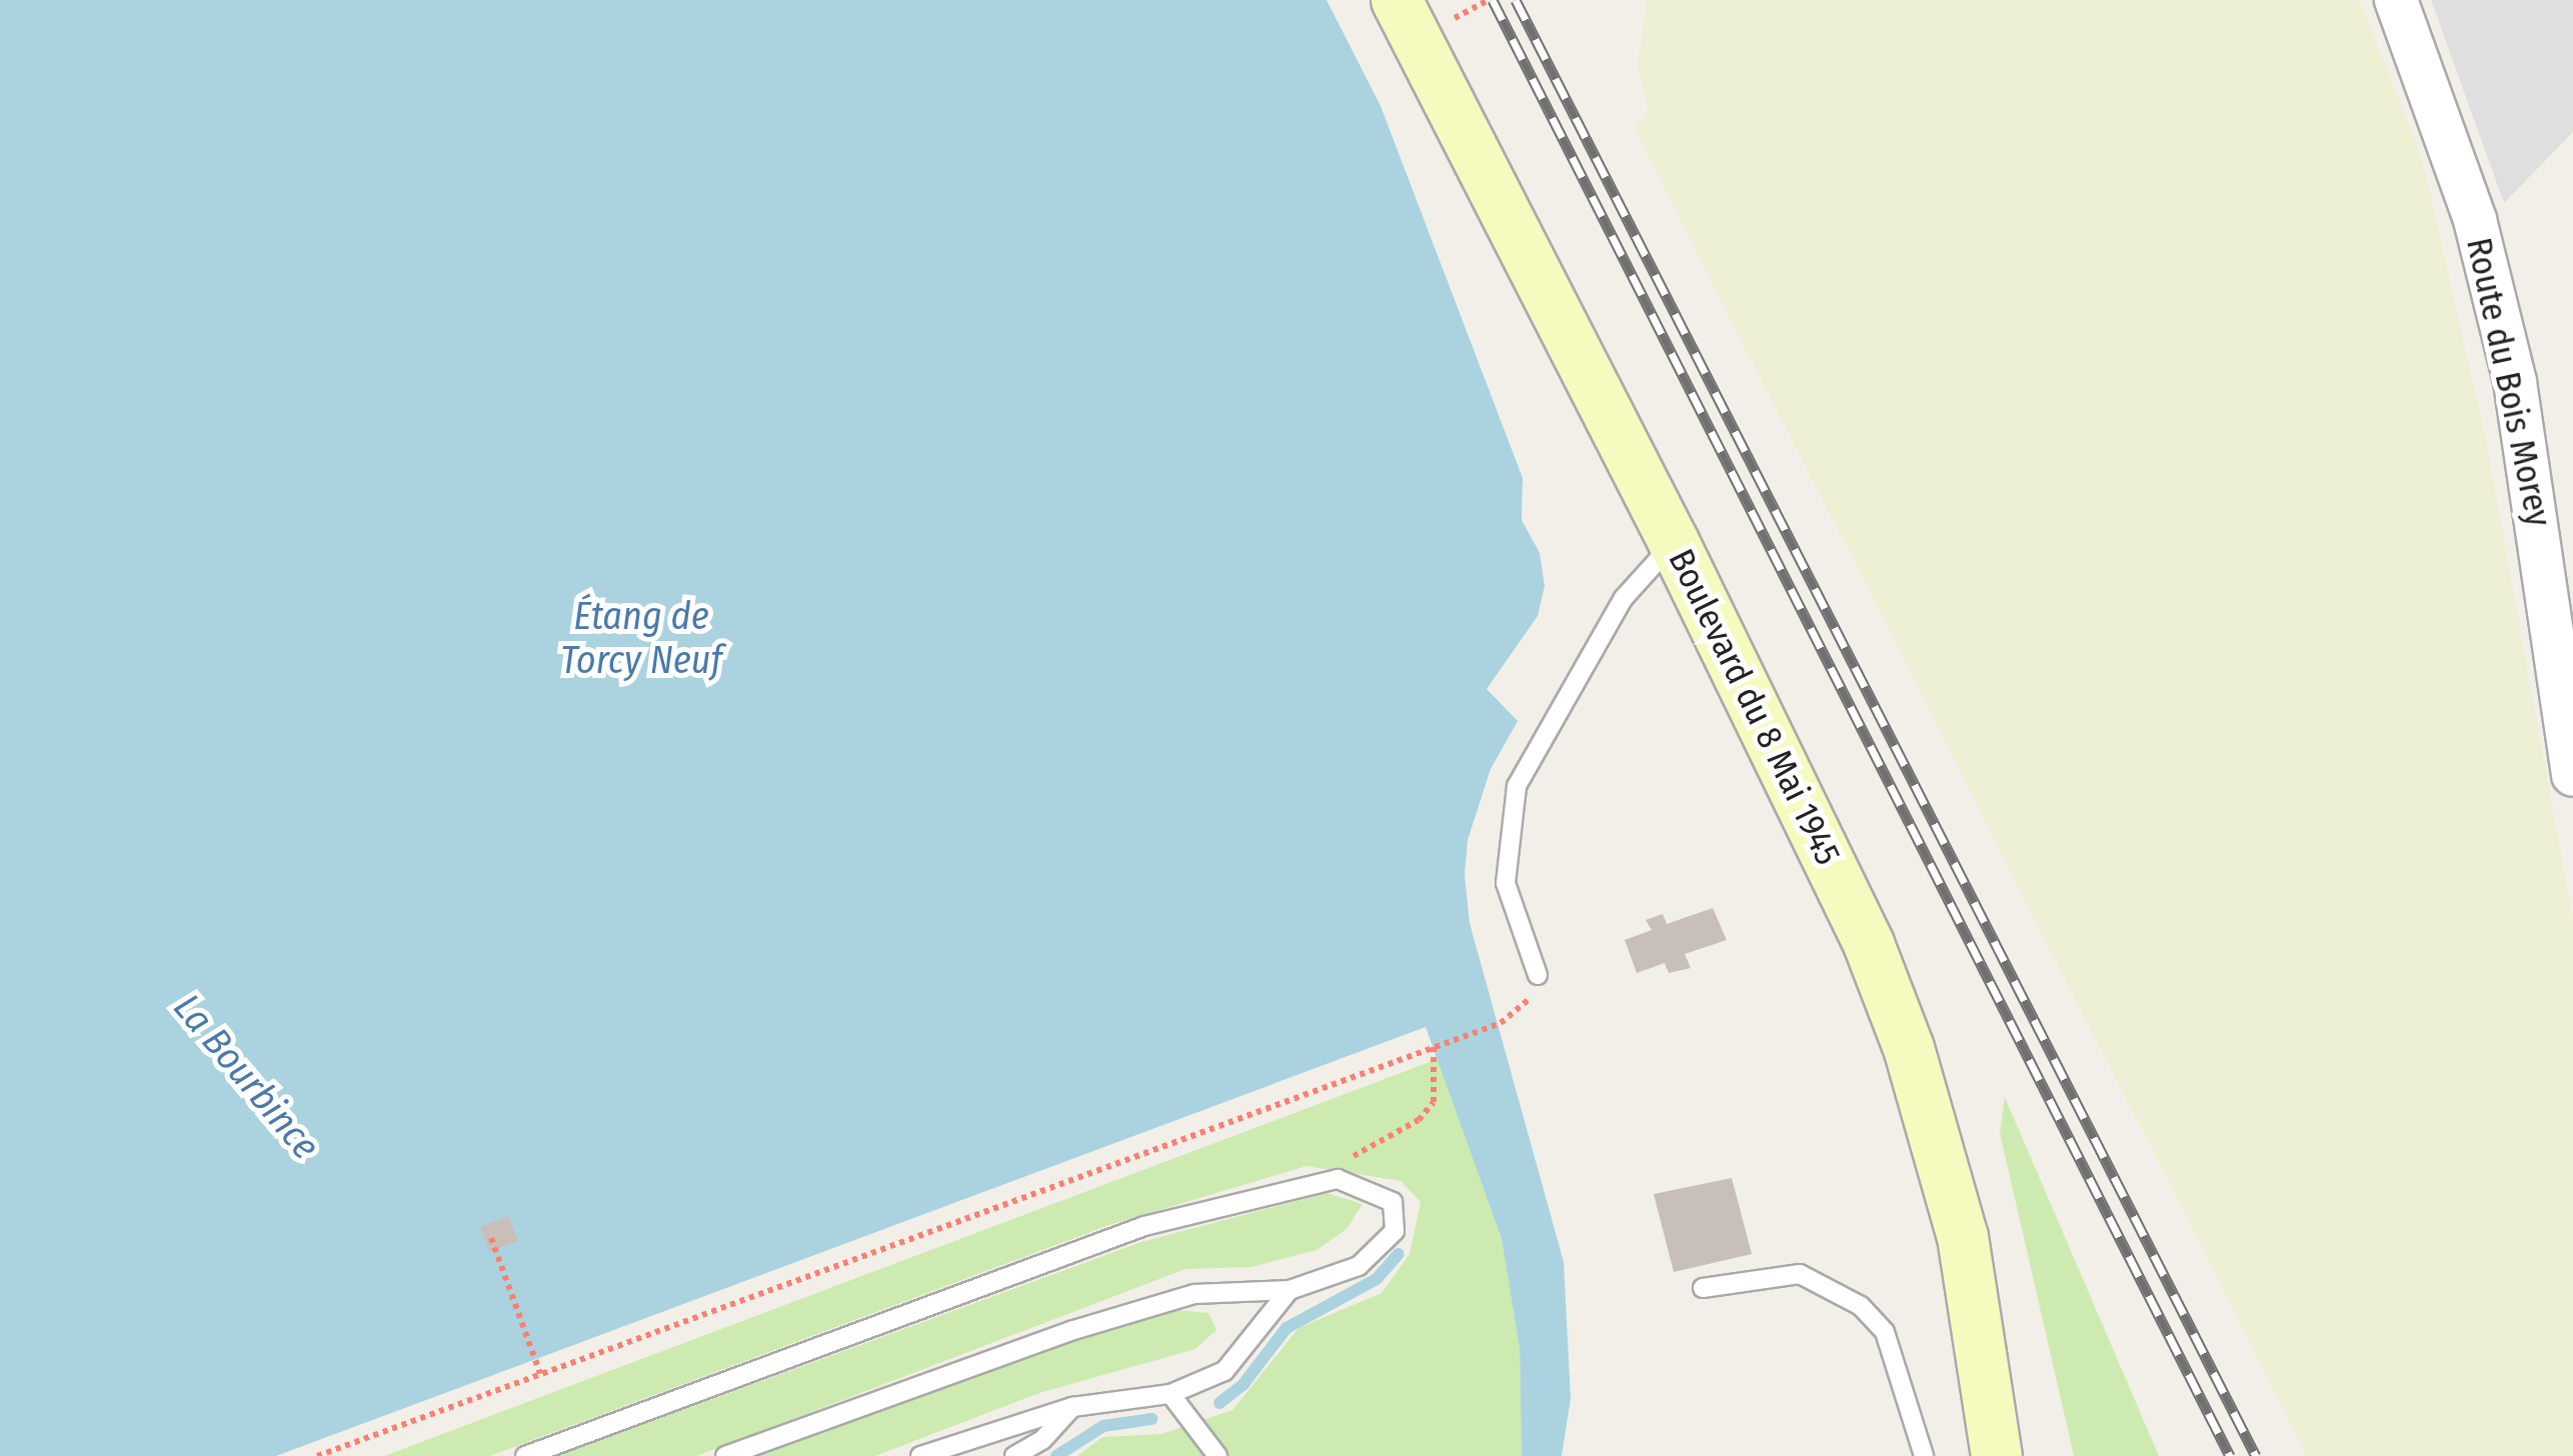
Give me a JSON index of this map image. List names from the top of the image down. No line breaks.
{"streets":{"main road":["Boulevard du 8 Mai 1945"],"street":["Route du Bois Morey"]},"water":["Étang de Torcy Neuf","La Bourbince"]}
